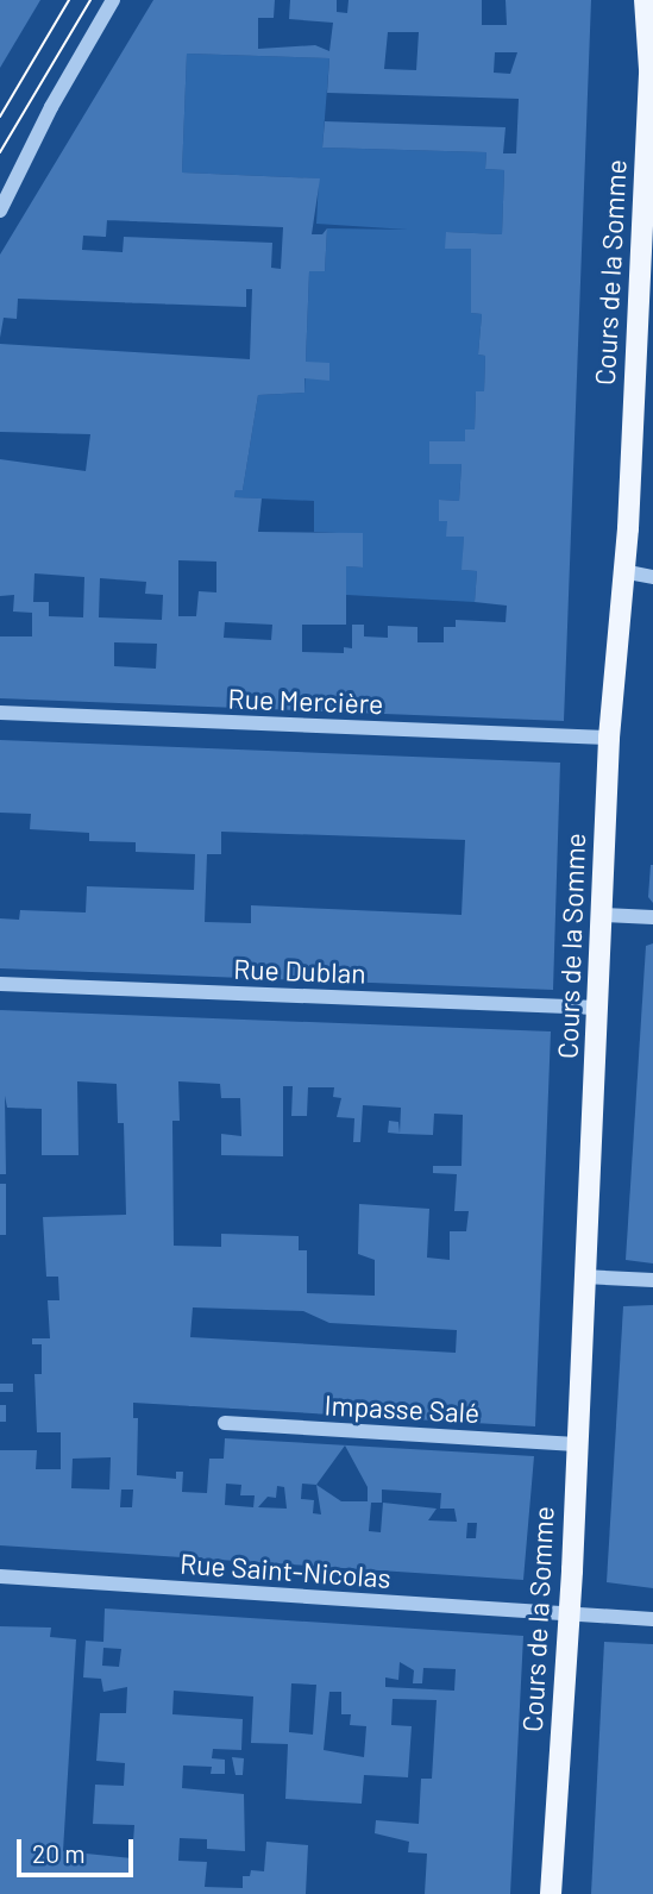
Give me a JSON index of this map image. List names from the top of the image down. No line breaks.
{"streets":{"main road":["Cours de la Somme"],"street":["Rue Mercière","Rue Dublan","Impasse Salé","Rue Saint-Nicolas"]},"crossings":[["Cours de la Somme","Rue Mercière"],["Cours de la Somme","Rue Dublan"],["Cours de la Somme","Impasse Salé"],["Cours de la Somme","Rue Saint-Nicolas"]],"scale_bar":"20 m"}
